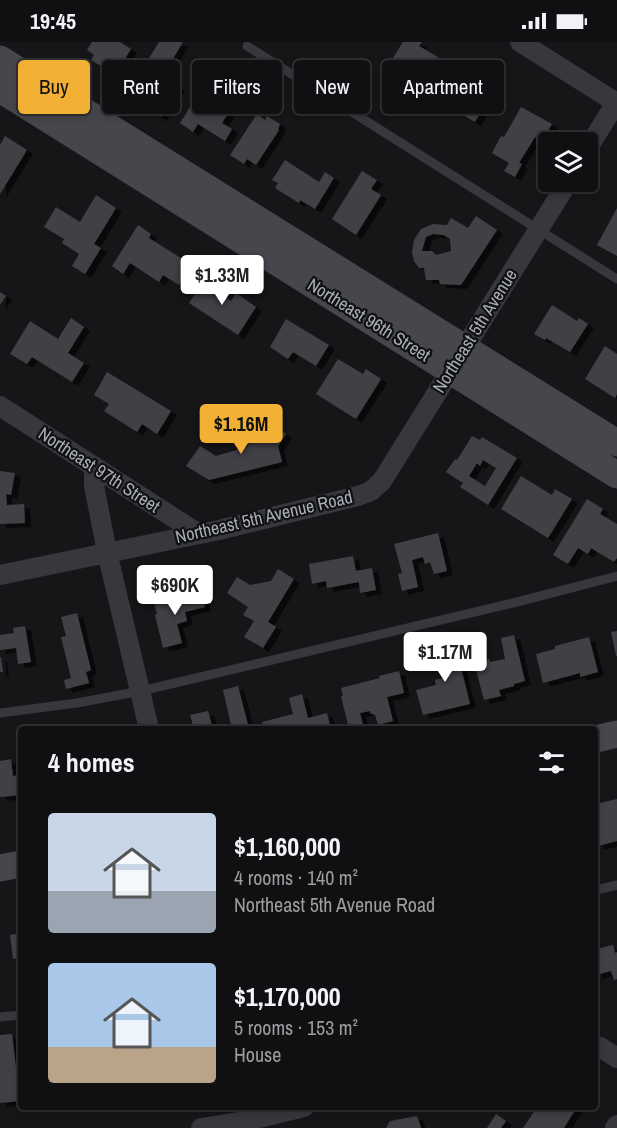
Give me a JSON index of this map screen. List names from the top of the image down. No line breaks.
{"streets":{"street":["Northeast 96th Street","Northeast 5th Avenue","Northeast 97th Street","Northeast 5th Avenue Road"]},"crossings":[["Northeast 96th Street","Northeast 5th Avenue"],["Northeast 5th Avenue","Northeast 5th Avenue Road"],["Northeast 97th Street","Northeast 5th Avenue Road"]],"page":{"status":"19:45","chip":["Buy","Rent","Filters","New","Apartment"],"price":["$1.33M","$1.16M","$690K","$1.17M"],"heading":"4 homes","list":[{"name":"$1,160,000","note":"4 rooms · 140 m² · Northeast 5th Avenue Road"},{"name":"$1,170,000","note":"5 rooms · 153 m² · House"}]}}
